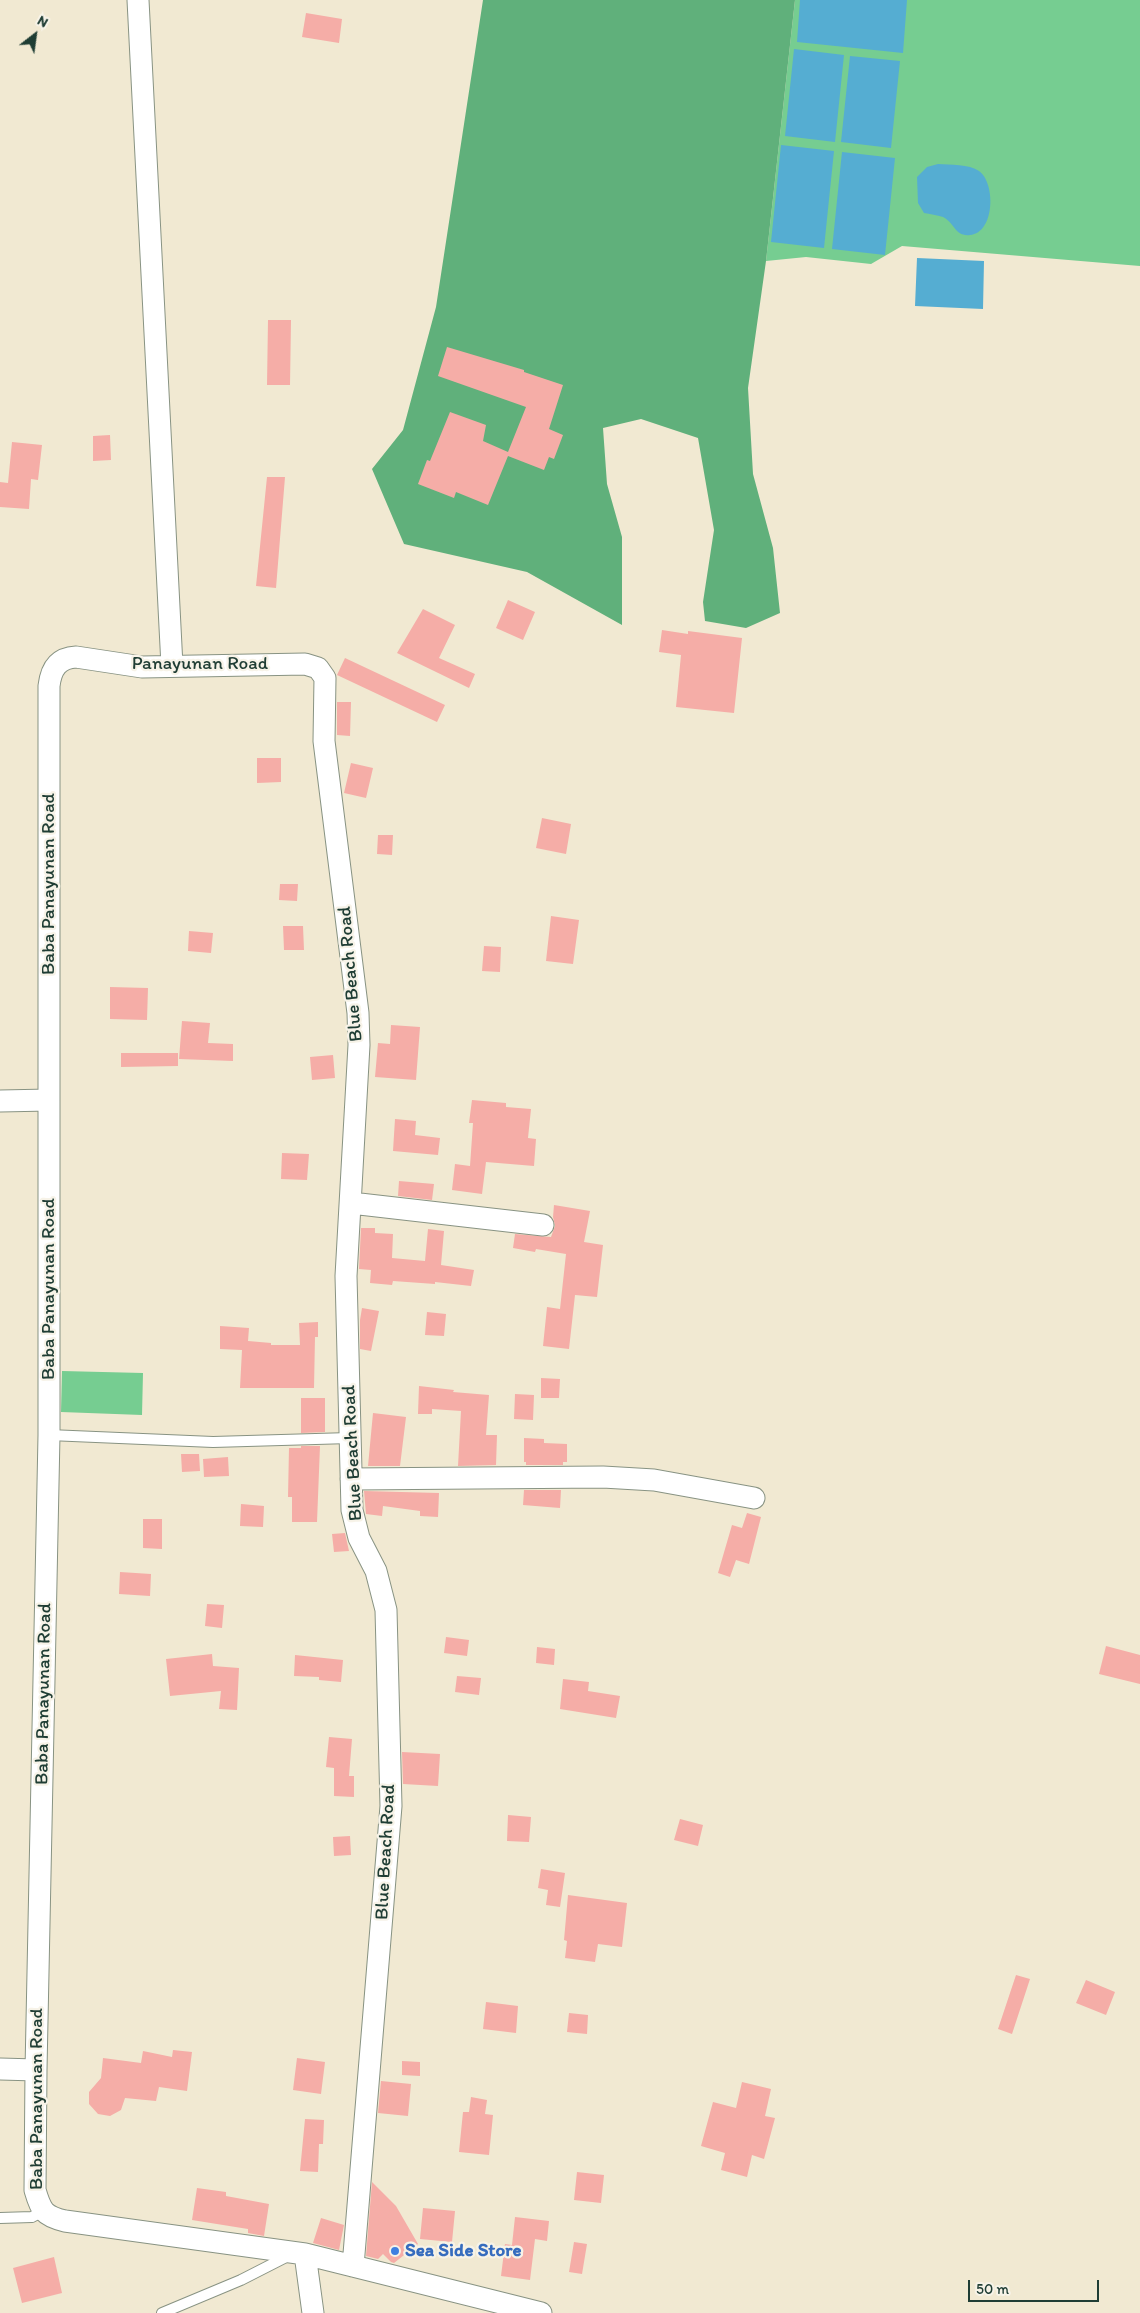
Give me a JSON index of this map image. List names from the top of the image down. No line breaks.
{"streets":{"street":["Panayunan Road","Baba Panayunan Road","Blue Beach Road"]},"crossings":[["Panayunan Road","Baba Panayunan Road"],["Panayunan Road","Blue Beach Road"],["Baba Panayunan Road","Blue Beach Road"]],"places":["Sea Side Store"],"scale_bar":"50 m","north":"top right"}
